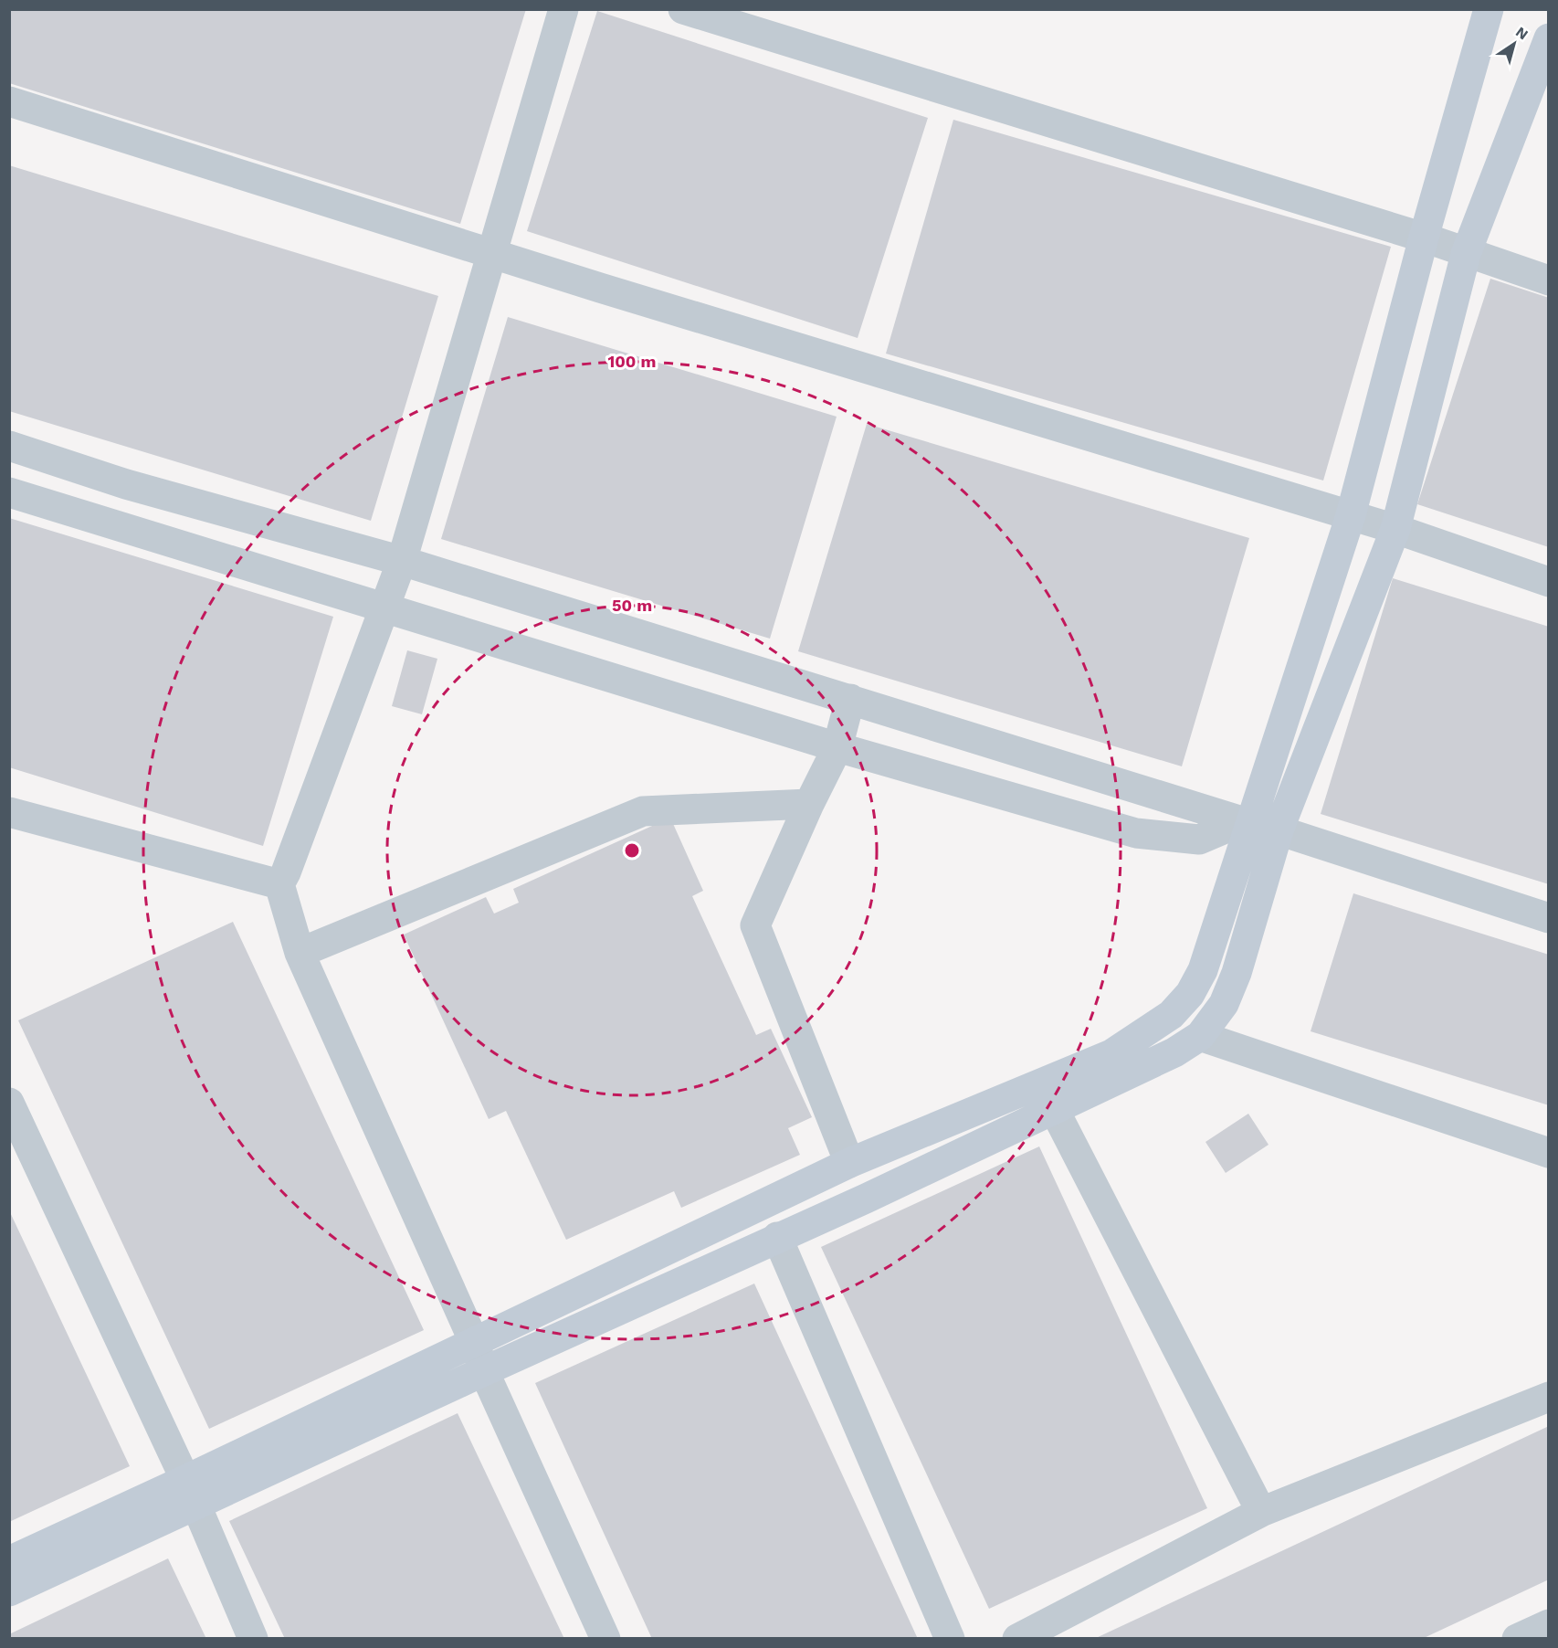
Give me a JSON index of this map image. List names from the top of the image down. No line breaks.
{"north":"top right","rings":["100 m","50 m"]}
